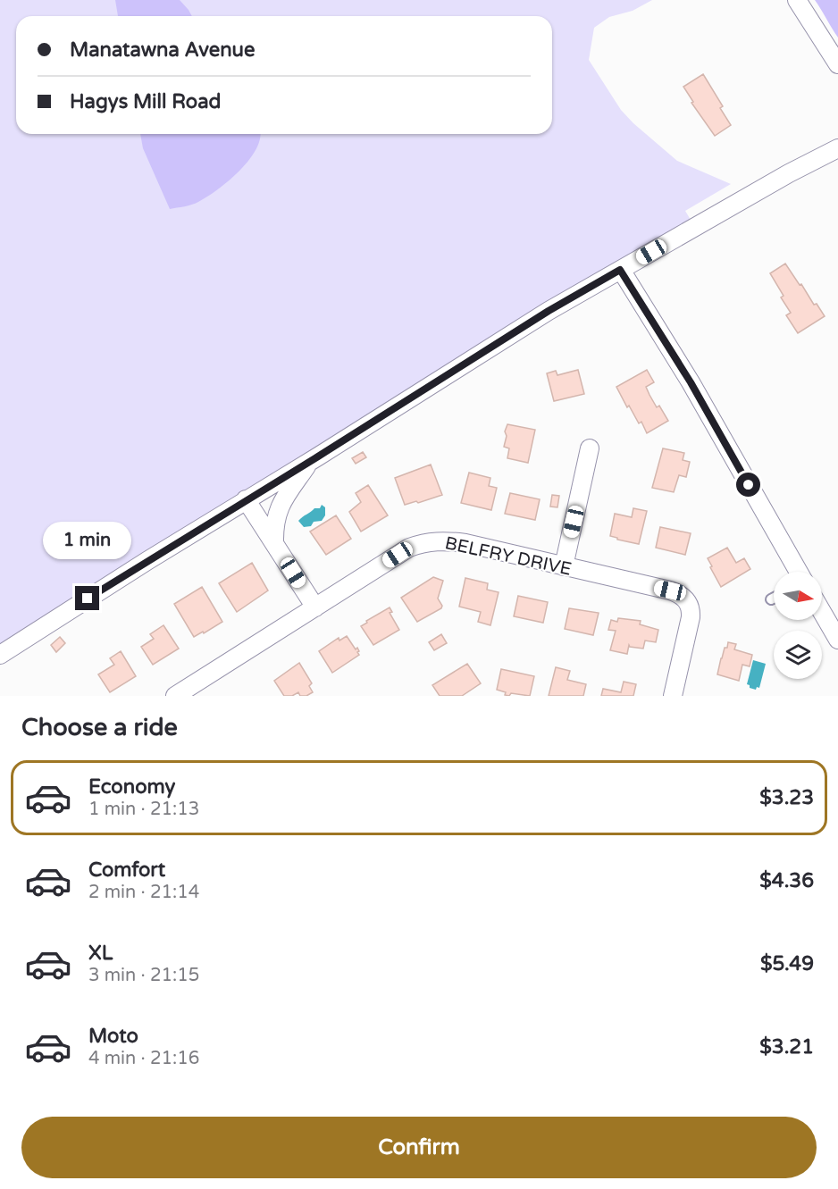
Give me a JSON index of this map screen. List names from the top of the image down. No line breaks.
{"streets":{"street":["BELFRY DRIVE"]},"north":"right","page":{"banner":["Manatawna Avenue","Hagys Mill Road"],"bubble":"1 min","heading":"Choose a ride","list":[{"name":"Economy","note":"1 min · 21:13","value":"$3.23"},{"name":"Comfort","note":"2 min · 21:14","value":"$4.36"},{"name":"XL","note":"3 min · 21:15","value":"$5.49"},{"name":"Moto","note":"4 min · 21:16","value":"$3.21"}],"buttons":"Confirm"}}
